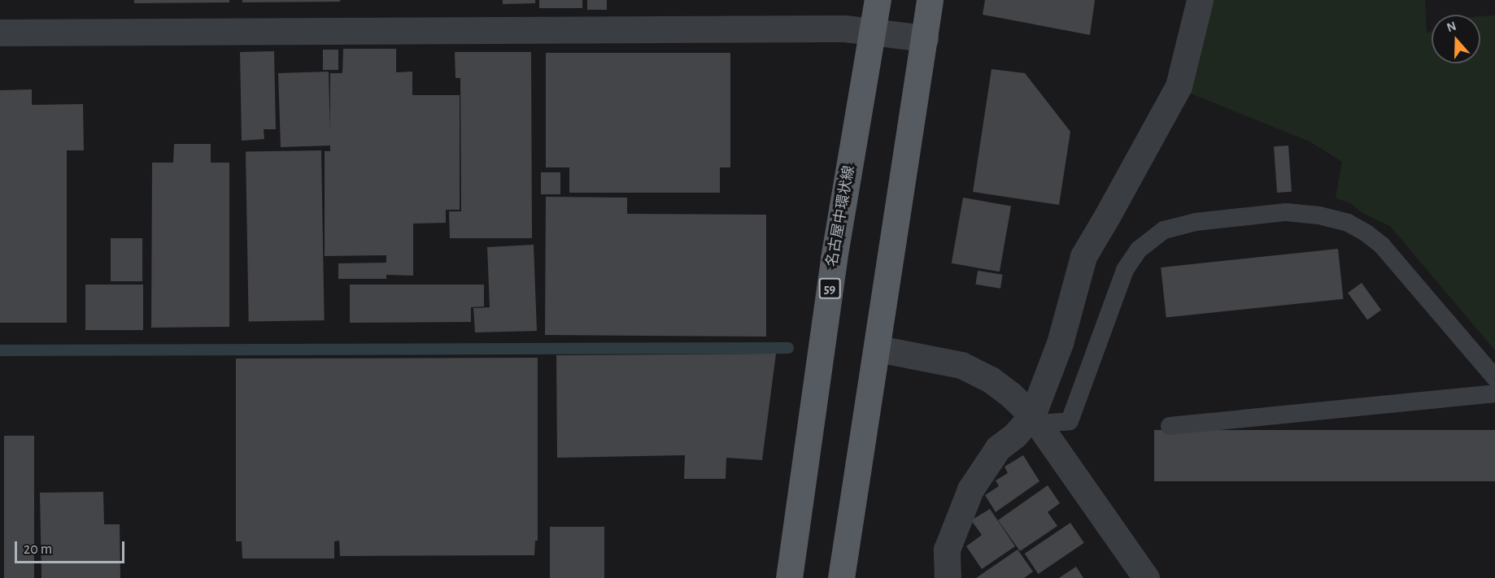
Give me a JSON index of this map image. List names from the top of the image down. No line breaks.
{"streets":{"main road":["名古屋中環状線","59"]},"scale_bar":"20 m","north":"top"}
